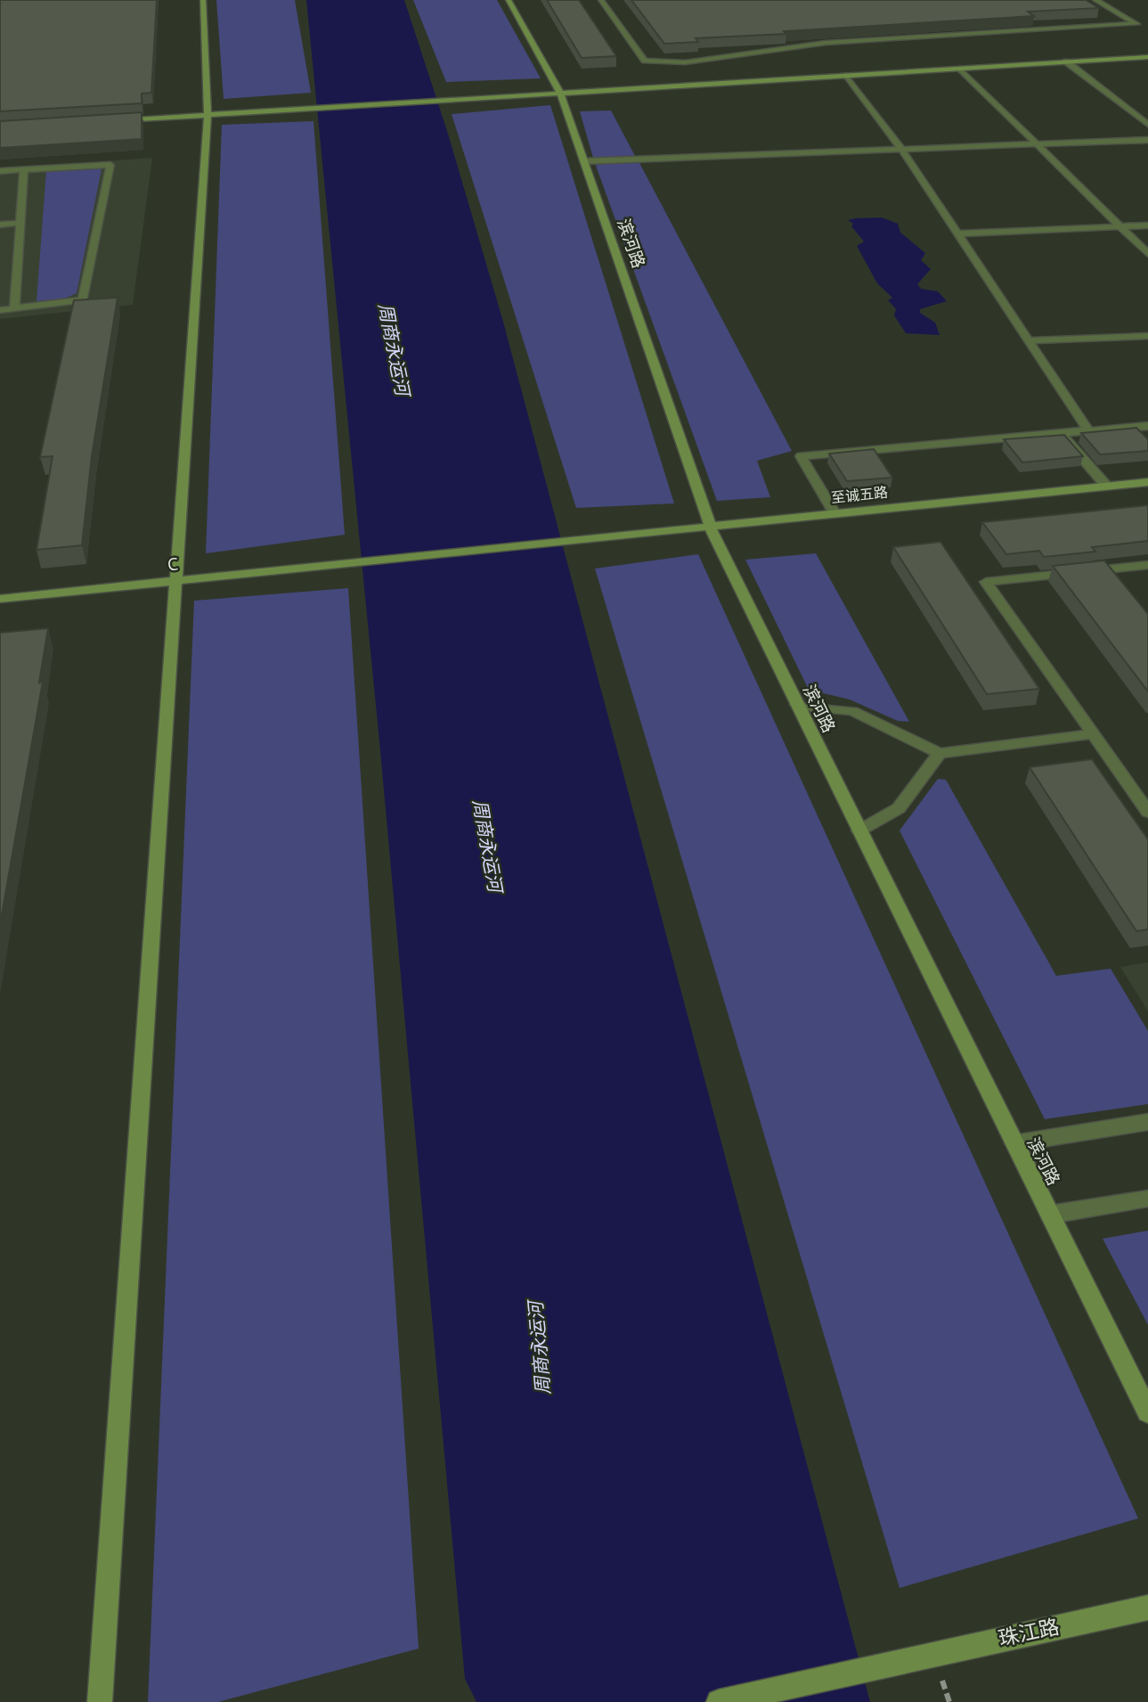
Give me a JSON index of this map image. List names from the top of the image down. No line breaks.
{"streets":{"street":["滨河路","至诚五路","C","珠江路"]},"crossings":[["滨河路","至诚五路"],["至诚五路","C"]],"water":["周商永运河"]}
